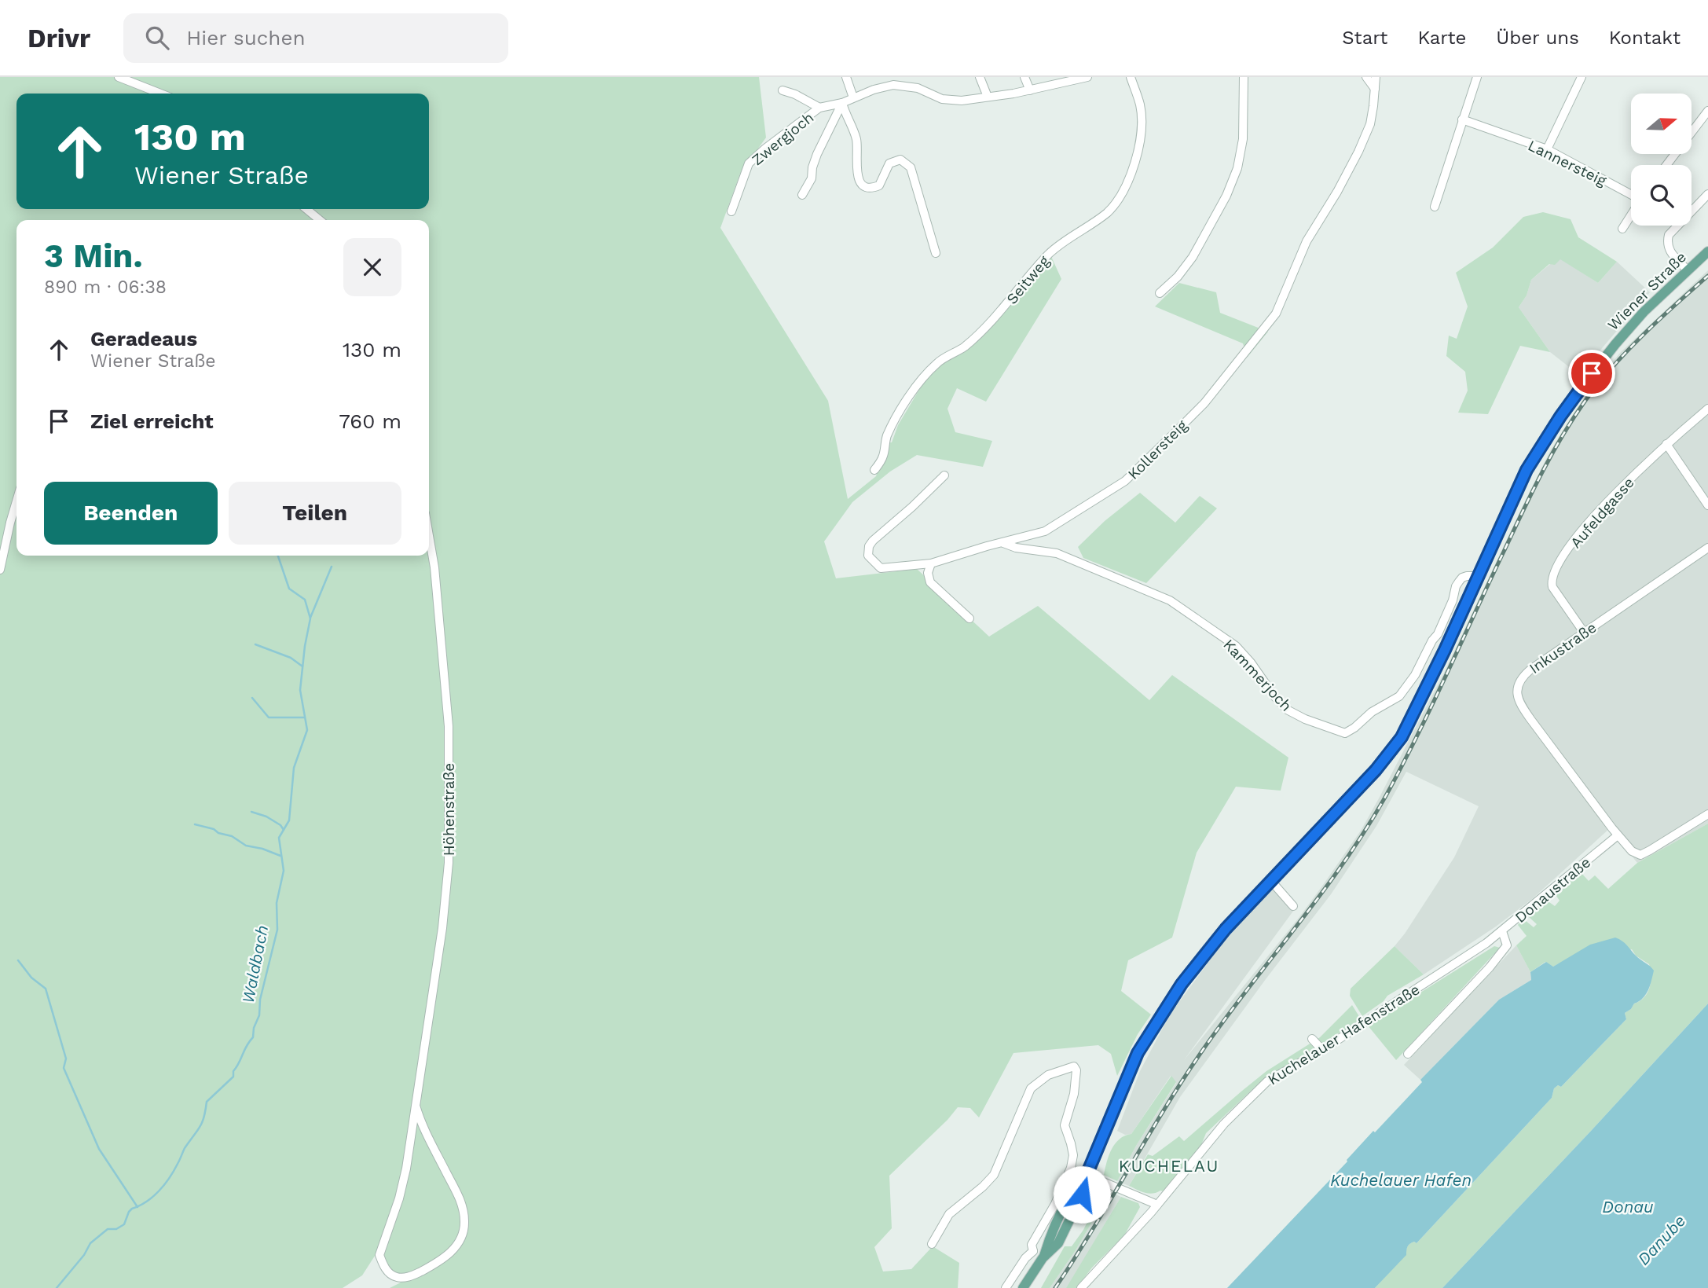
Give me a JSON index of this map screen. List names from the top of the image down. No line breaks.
{"streets":{"main road":["Wiener Straße"],"street":["Zwergjoch","Lannersteig","Seitweg","Kollersteig","Aufeldgasse","Inkustraße","Kammerjoch","Höhenstraße","Donaustraße","Kuchelauer Hafenstraße"]},"crossings":[["Wiener Straße","Kammerjoch"],["Kollersteig","Kammerjoch"],["Aufeldgasse","Inkustraße"],["Inkustraße","Donaustraße"],["Donaustraße","Kuchelauer Hafenstraße"]],"districts":["KUCHELAU"],"water":["Waldbach","Kuchelauer Hafen","Donau","Danube"],"north":"right","page":{"header":"Drivr","search":"Hier suchen","nav":["Start","Karte","Über uns","Kontakt"],"turn":["130 m","Wiener Straße"],"heading":["3 Min.","890 m · 06:38"],"list":[{"name":"Geradeaus","note":"Wiener Straße","value":"130 m"},{"name":"Ziel erreicht","value":"760 m"}],"buttons":["Beenden","Teilen"]}}
